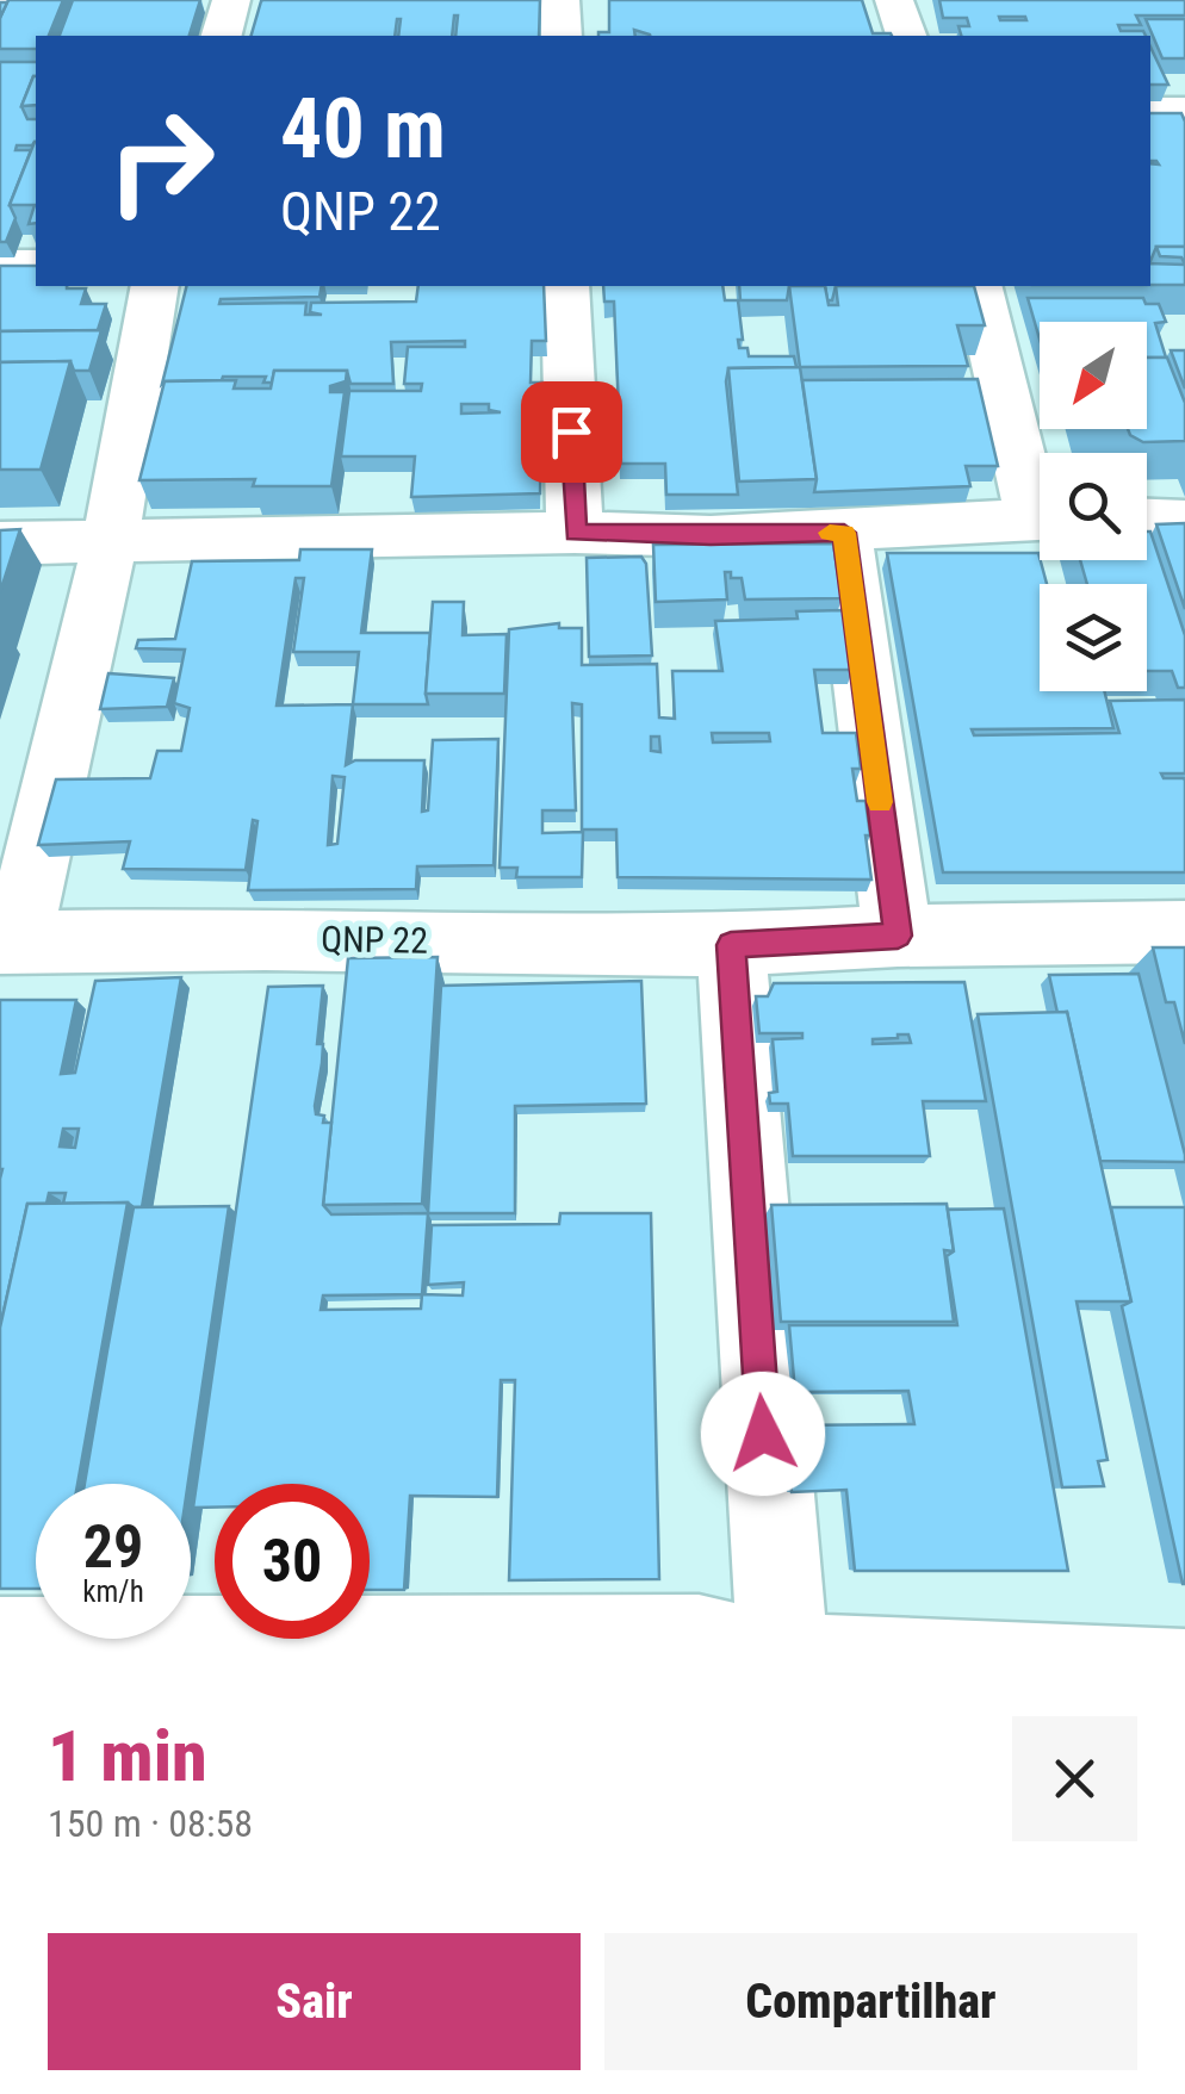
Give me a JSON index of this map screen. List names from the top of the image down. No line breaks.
{"streets":{"street":["QNP 22"]},"north":"bottom left","page":{"turn":["40 m","QNP 22"],"speed":"29 km/h","limit":"30","heading":["1 min","150 m · 08:58"],"buttons":["Sair","Compartilhar"]}}
